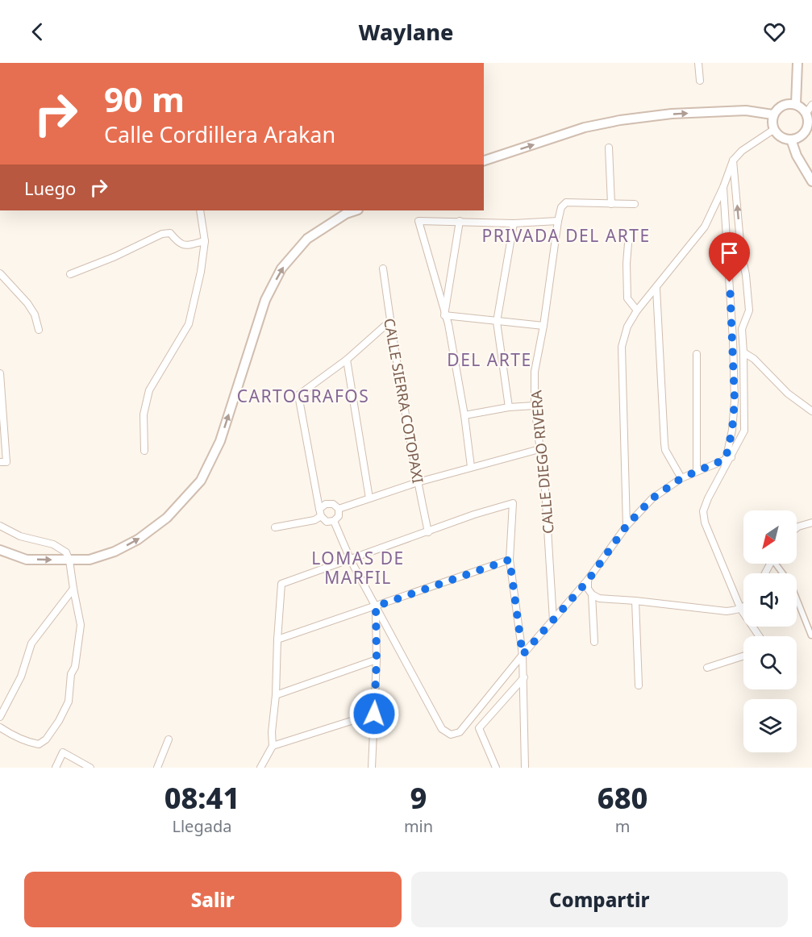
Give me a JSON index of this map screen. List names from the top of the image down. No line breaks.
{"streets":{"street":["CALLE SIERRA COTOPAXI","CALLE DIEGO RIVERA"]},"districts":["PRIVADA DEL ARTE","DEL ARTE","CARTOGRAFOS","LOMAS DE MARFIL"],"north":"bottom left","page":{"header":"Waylane","turn":["90 m","Calle Cordillera Arakan"],"then":"Luego","eta":["08:41","Llegada","9","min","680","m"],"buttons":["Salir","Compartir"]}}
